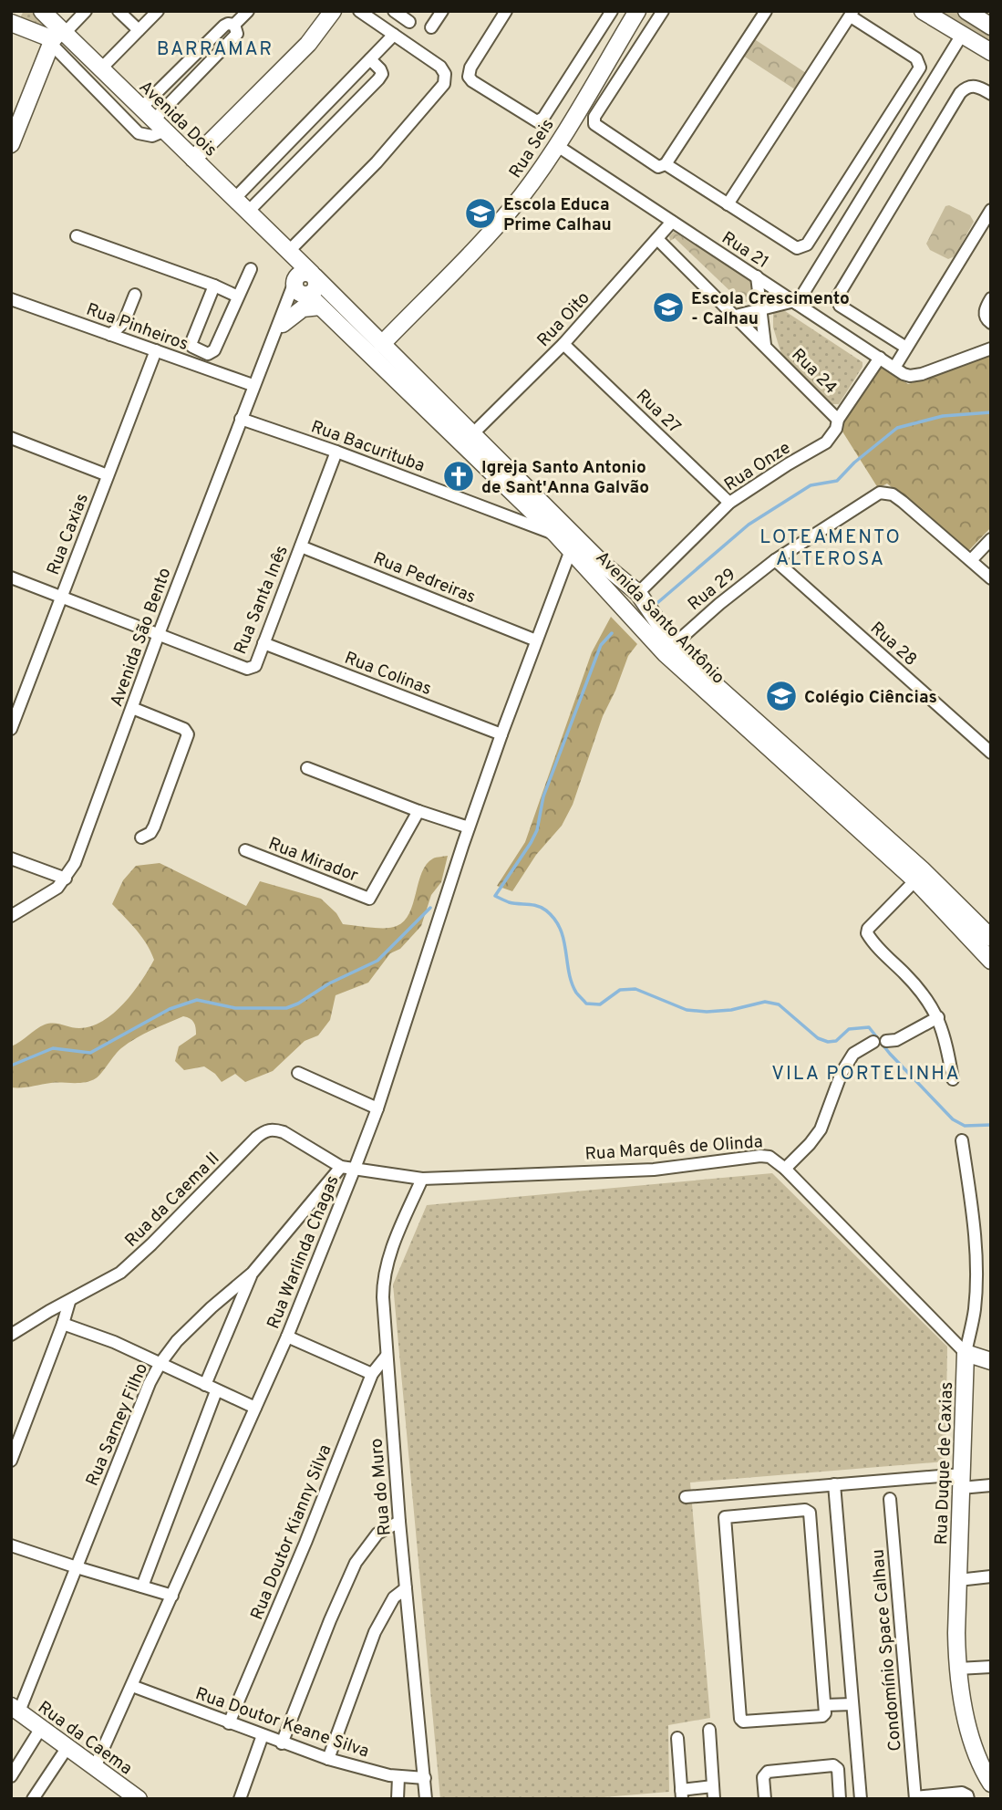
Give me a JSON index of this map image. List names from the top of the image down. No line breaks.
{"streets":{"main road":["Avenida Dois","Rua Seis","Avenida Santo Antônio","Rua Marquês de Olinda","Rua Duque de Caxias","Rua da Caema"],"street":["Rua 21","Rua Oito","Rua Pinheiros","Rua 24","Rua 27","Rua Bacurituba","Rua Onze","Rua Caxias","Rua Pedreiras","Rua 29","Rua Santa Inês","Avenida São Bento","Rua 28","Rua Colinas","Rua Mirador","Rua da Caema II","Rua Warlinda Chagas","Rua Sarney Filho","Rua do Muro","Rua Doutor Kianny Silva","Condomínio Space Calhau","Rua Doutor Keane Silva"]},"crossings":[["Avenida Dois","Avenida Santo Antônio"],["Avenida Dois","Avenida São Bento"],["Rua Seis","Rua 21"],["Rua Seis","Avenida Santo Antônio"],["Rua 21","Rua Oito"],["Rua 21","Rua Onze"],["Rua Oito","Rua 24"],["Rua Oito","Rua 27"],["Rua Oito","Avenida Santo Antônio"],["Rua Pinheiros","Rua Caxias"],["Rua Pinheiros","Avenida São Bento"],["Rua 24","Rua Onze"],["Rua 27","Rua Onze"],["Rua Bacurituba","Rua Santa Inês"],["Rua Bacurituba","Avenida Santo Antônio"],["Rua Bacurituba","Avenida São Bento"],["Rua Onze","Avenida Santo Antônio"],["Rua Pedreiras","Rua Santa Inês"],["Rua Pedreiras","Rua Warlinda Chagas"],["Rua 29","Avenida Santo Antônio"],["Rua 29","Rua 28"],["Rua Santa Inês","Avenida São Bento"],["Rua Santa Inês","Rua Colinas"],["Avenida Santo Antônio","Avenida São Bento"],["Avenida Santo Antônio","Rua Warlinda Chagas"],["Rua Colinas","Rua Warlinda Chagas"],["Rua Marquês de Olinda","Rua da Caema II"],["Rua Marquês de Olinda","Rua Warlinda Chagas"],["Rua Marquês de Olinda","Rua Duque de Caxias"],["Rua Marquês de Olinda","Rua do Muro"],["Rua da Caema II","Rua Warlinda Chagas"],["Rua da Caema II","Rua Sarney Filho"],["Rua Warlinda Chagas","Rua Doutor Keane Silva"],["Rua Warlinda Chagas","Rua da Caema"],["Rua Sarney Filho","Rua da Caema"],["Rua do Muro","Rua Doutor Kianny Silva"],["Rua do Muro","Rua Doutor Keane Silva"],["Rua Doutor Kianny Silva","Rua Doutor Keane Silva"]],"districts":["BARRAMAR","LOTEAMENTO ALTEROSA","VILA PORTELINHA"],"places":{"school or university":["Escola Educa Prime Calhau","Escola Crescimento - Calhau","Colégio Ciências"],"church":["Igreja Santo Antonio de Sant'Anna Galvão"]}}
